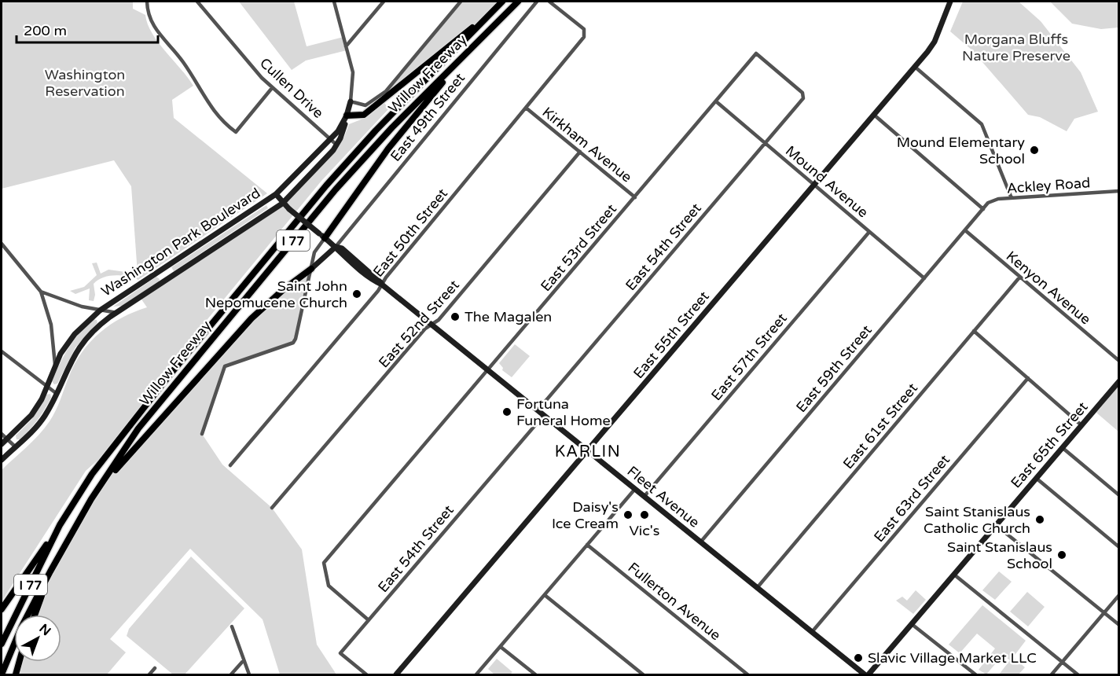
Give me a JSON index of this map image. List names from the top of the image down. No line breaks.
{"streets":{"highway":["Willow Freeway","I 77"],"street":["Cullen Drive","East 49th Street","Kirkham Avenue","Mound Avenue","Ackley Road","East 50th Street","Washington Park Boulevard","East 54th Street","East 53rd Street","Kenyon Avenue","East 52nd Street","East 55th Street","East 57th Street","East 59th Street","East 61st Street","East 65th Street","Fleet Avenue","East 63rd Street","Fullerton Avenue"]},"crossings":[["Cullen Drive","Washington Park Boulevard"],["East 49th Street","Fleet Avenue"],["Kirkham Avenue","East 50th Street"],["Kirkham Avenue","East 53rd Street"],["Kirkham Avenue","East 52nd Street"],["Mound Avenue","East 54th Street"],["Mound Avenue","East 53rd Street"],["Mound Avenue","East 55th Street"],["Mound Avenue","East 57th Street"],["Mound Avenue","East 59th Street"],["Ackley Road","East 59th Street"],["East 50th Street","Fleet Avenue"],["Washington Park Boulevard","Fleet Avenue"],["East 54th Street","East 53rd Street"],["East 54th Street","Fleet Avenue"],["East 53rd Street","Fleet Avenue"],["Kenyon Avenue","East 59th Street"],["Kenyon Avenue","East 61st Street"],["East 52nd Street","Fleet Avenue"],["East 55th Street","Fleet Avenue"],["East 57th Street","Fleet Avenue"],["East 59th Street","Fleet Avenue"],["East 61st Street","Fleet Avenue"],["Fleet Avenue","East 63rd Street"]],"districts":["KARLIN"],"parks":["Morgana Bluffs Nature Preserve","Washington Reservation"],"places":["Mound Elementary School","Saint John Nepomucene Church","The Magalen","Fortuna Funeral Home","Daisy's Ice Cream","Vic's","Saint Stanislaus Catholic Church","Saint Stanislaus School","Slavic Village Market LLC"],"scale_bar":"200 m","north":"top right"}
